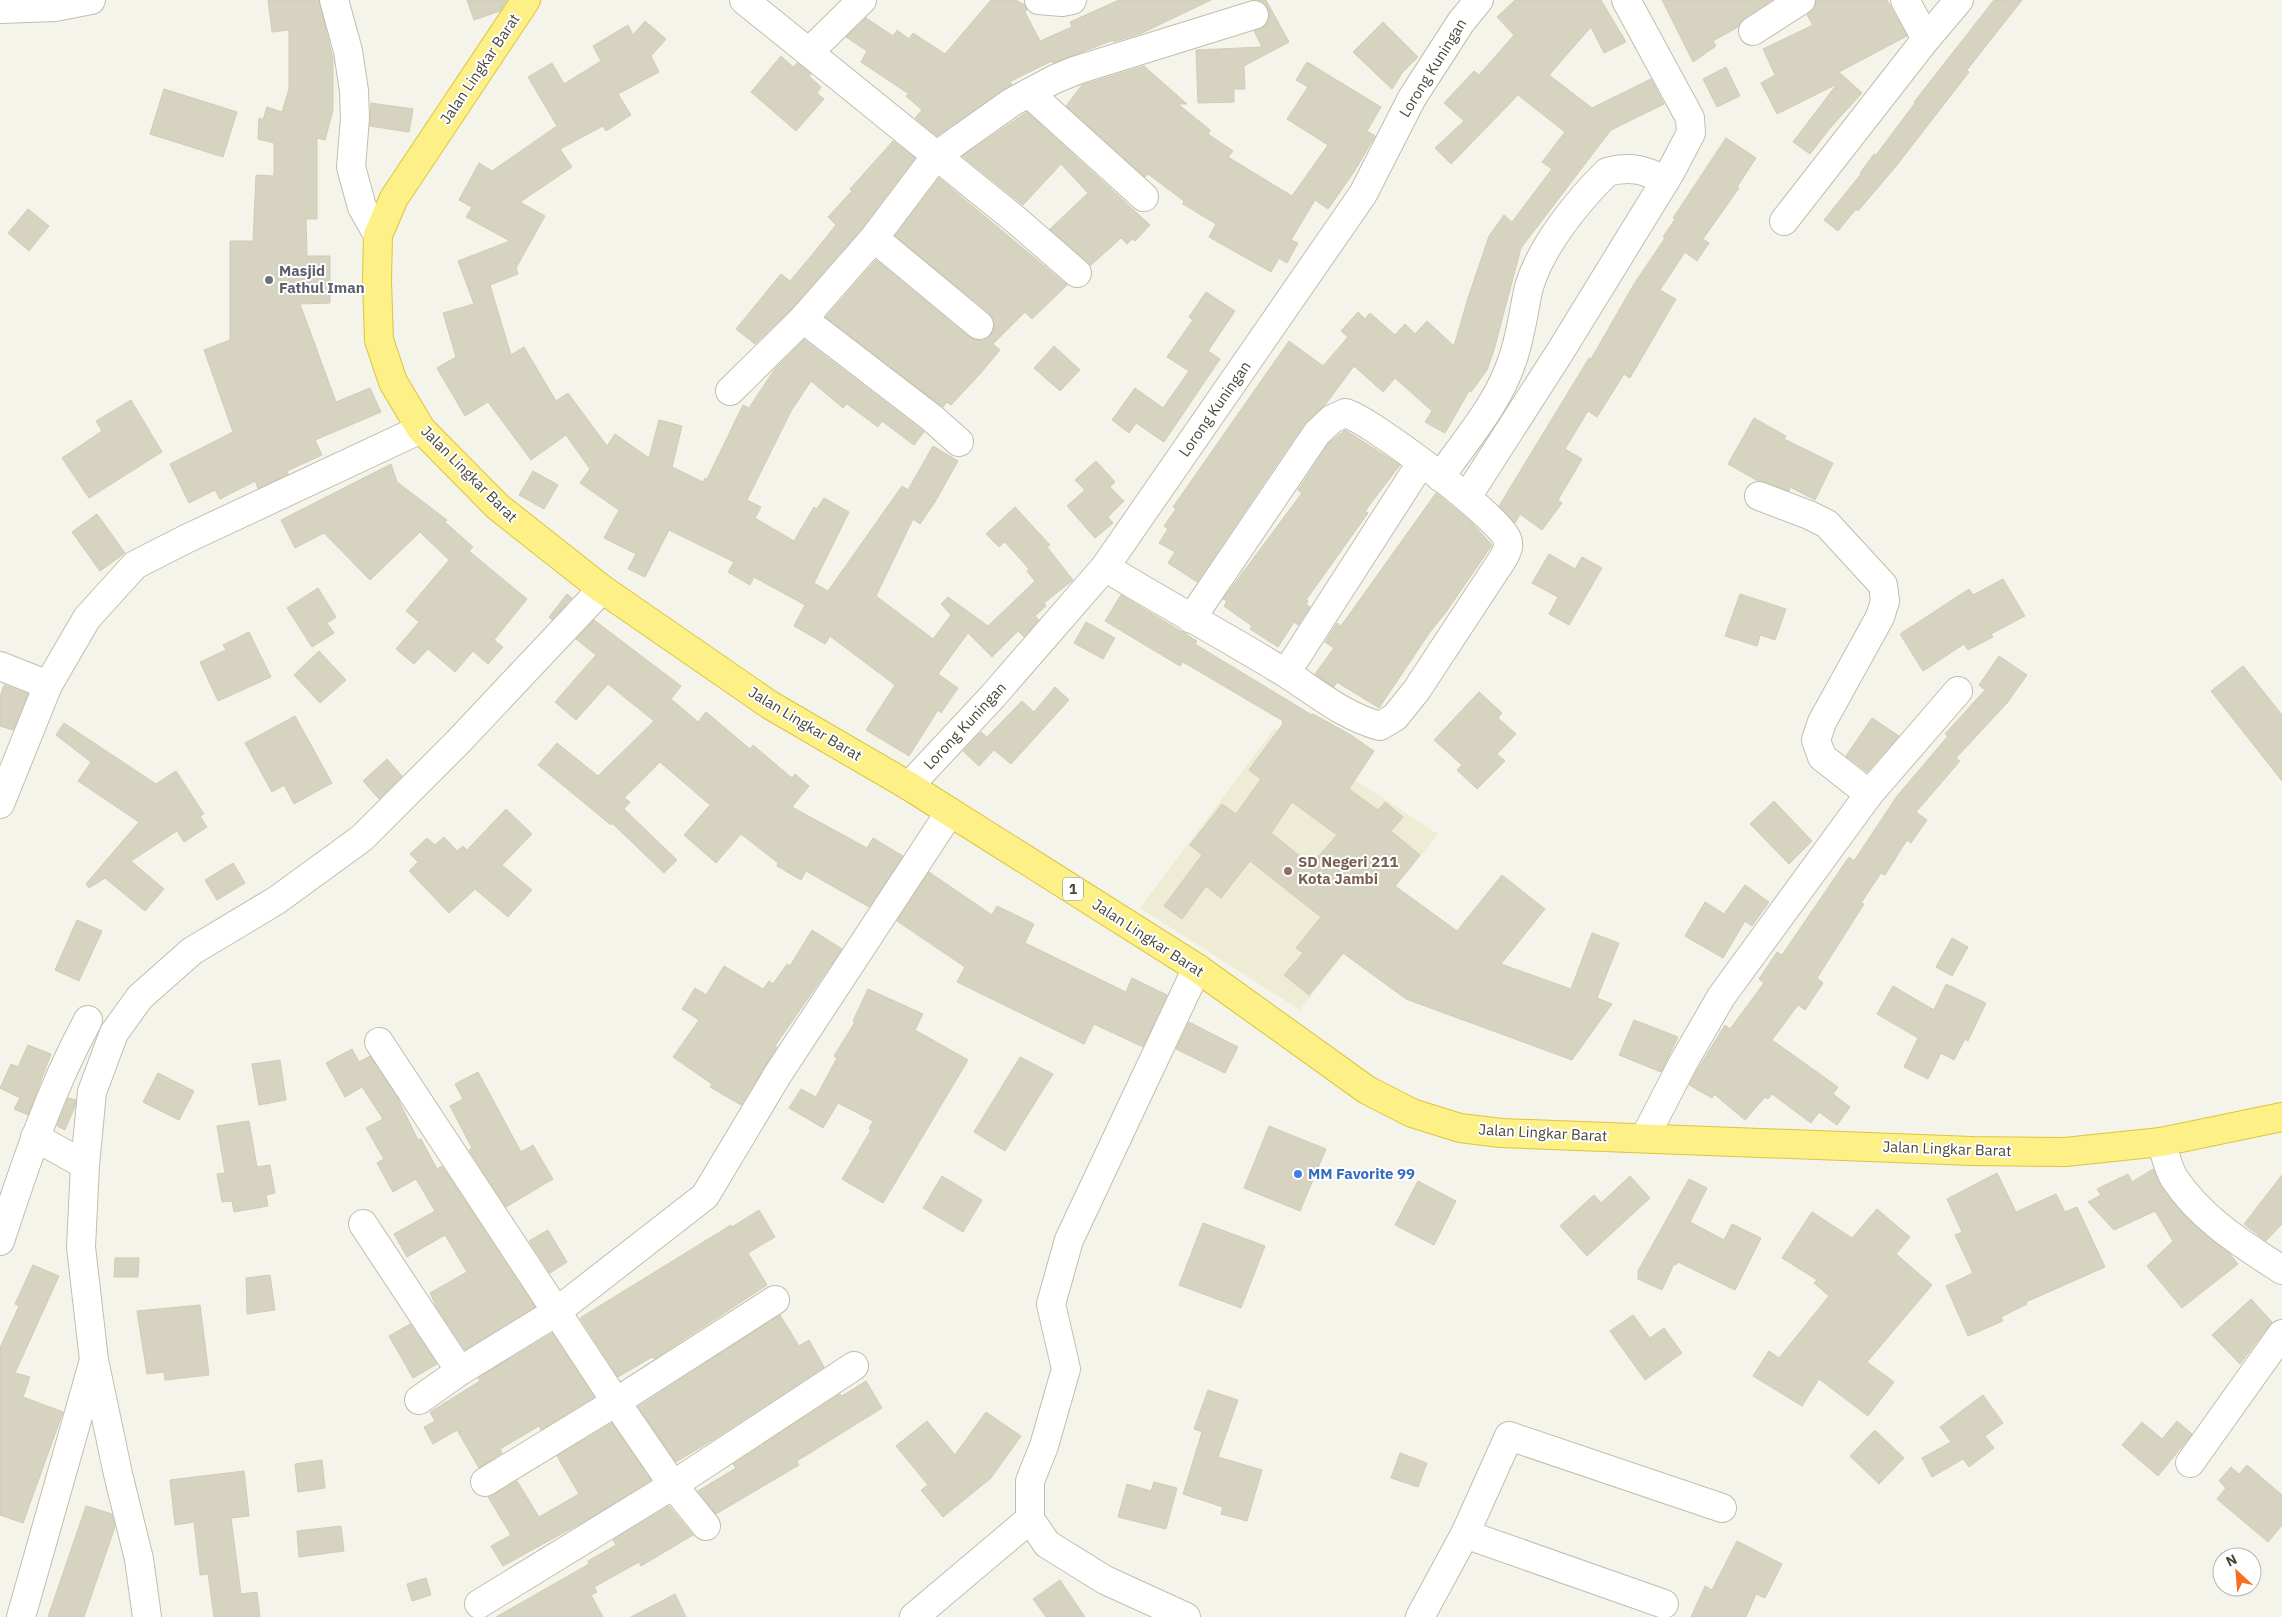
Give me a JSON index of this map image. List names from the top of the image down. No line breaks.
{"streets":{"highway":["Jalan Lingkar Barat","1"],"street":["Lorong Kuningan"]},"crossings":[["Lorong Kuningan","Jalan Lingkar Barat"]],"places":["Masjid Fathul Iman","SD Negeri 211 Kota Jambi","MM Favorite 99"],"north":"top left"}
